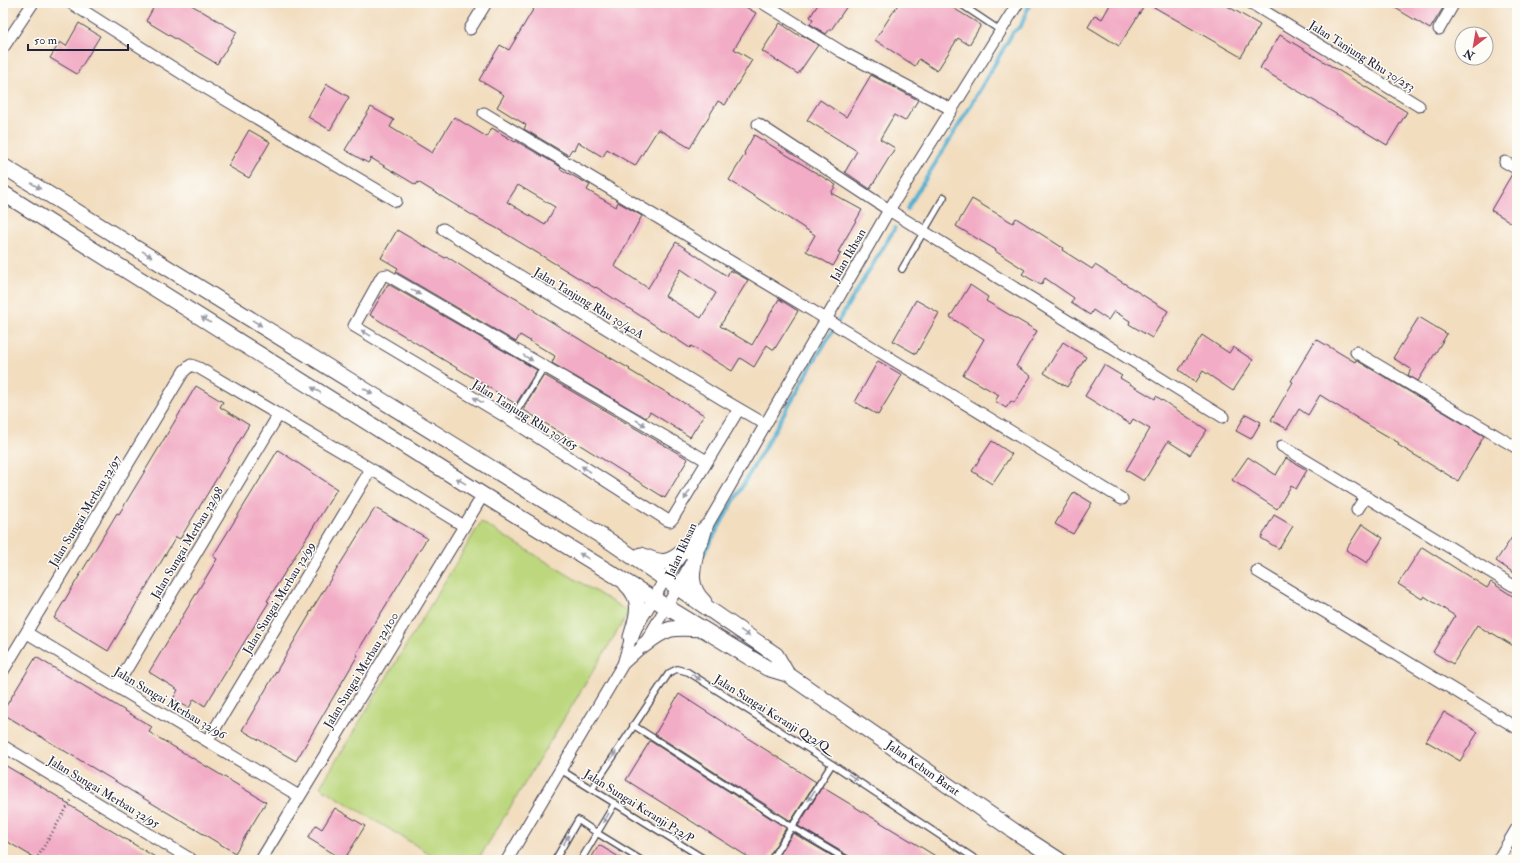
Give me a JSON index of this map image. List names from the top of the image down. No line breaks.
{"streets":{"main road":["Jalan Kebun Barat"],"street":["Jalan Tanjung Rhu 30/253","Jalan Ikhsan","Jalan Tanjung Rhu 30/40A","Jalan Tanjung Rhu 30/165","Jalan Sungai Merbau 32/97","Jalan Sungai Merbau 32/98","Jalan Sungai Merbau 32/99","Jalan Sungai Merbau 32/100","Jalan Sungai Merbau 32/96","Jalan Sungai Merbau 32/95"],"lane":["Jalan Sungai Keranji Q32/Q","Jalan Sungai Keranji P32/P"]},"crossings":[["Jalan Ikhsan","Jalan Tanjung Rhu 30/40A"],["Jalan Ikhsan","Jalan Kebun Barat"],["Jalan Sungai Merbau 32/97","Jalan Sungai Merbau 32/98"],["Jalan Sungai Merbau 32/97","Jalan Sungai Merbau 32/96"],["Jalan Sungai Merbau 32/98","Jalan Sungai Merbau 32/96"],["Jalan Sungai Merbau 32/99","Jalan Sungai Merbau 32/96"],["Jalan Sungai Merbau 32/100","Jalan Sungai Merbau 32/96"],["Jalan Sungai Keranji Q32/Q","Jalan Sungai Keranji P32/P"]],"scale_bar":"50 m","north":"bottom left"}
